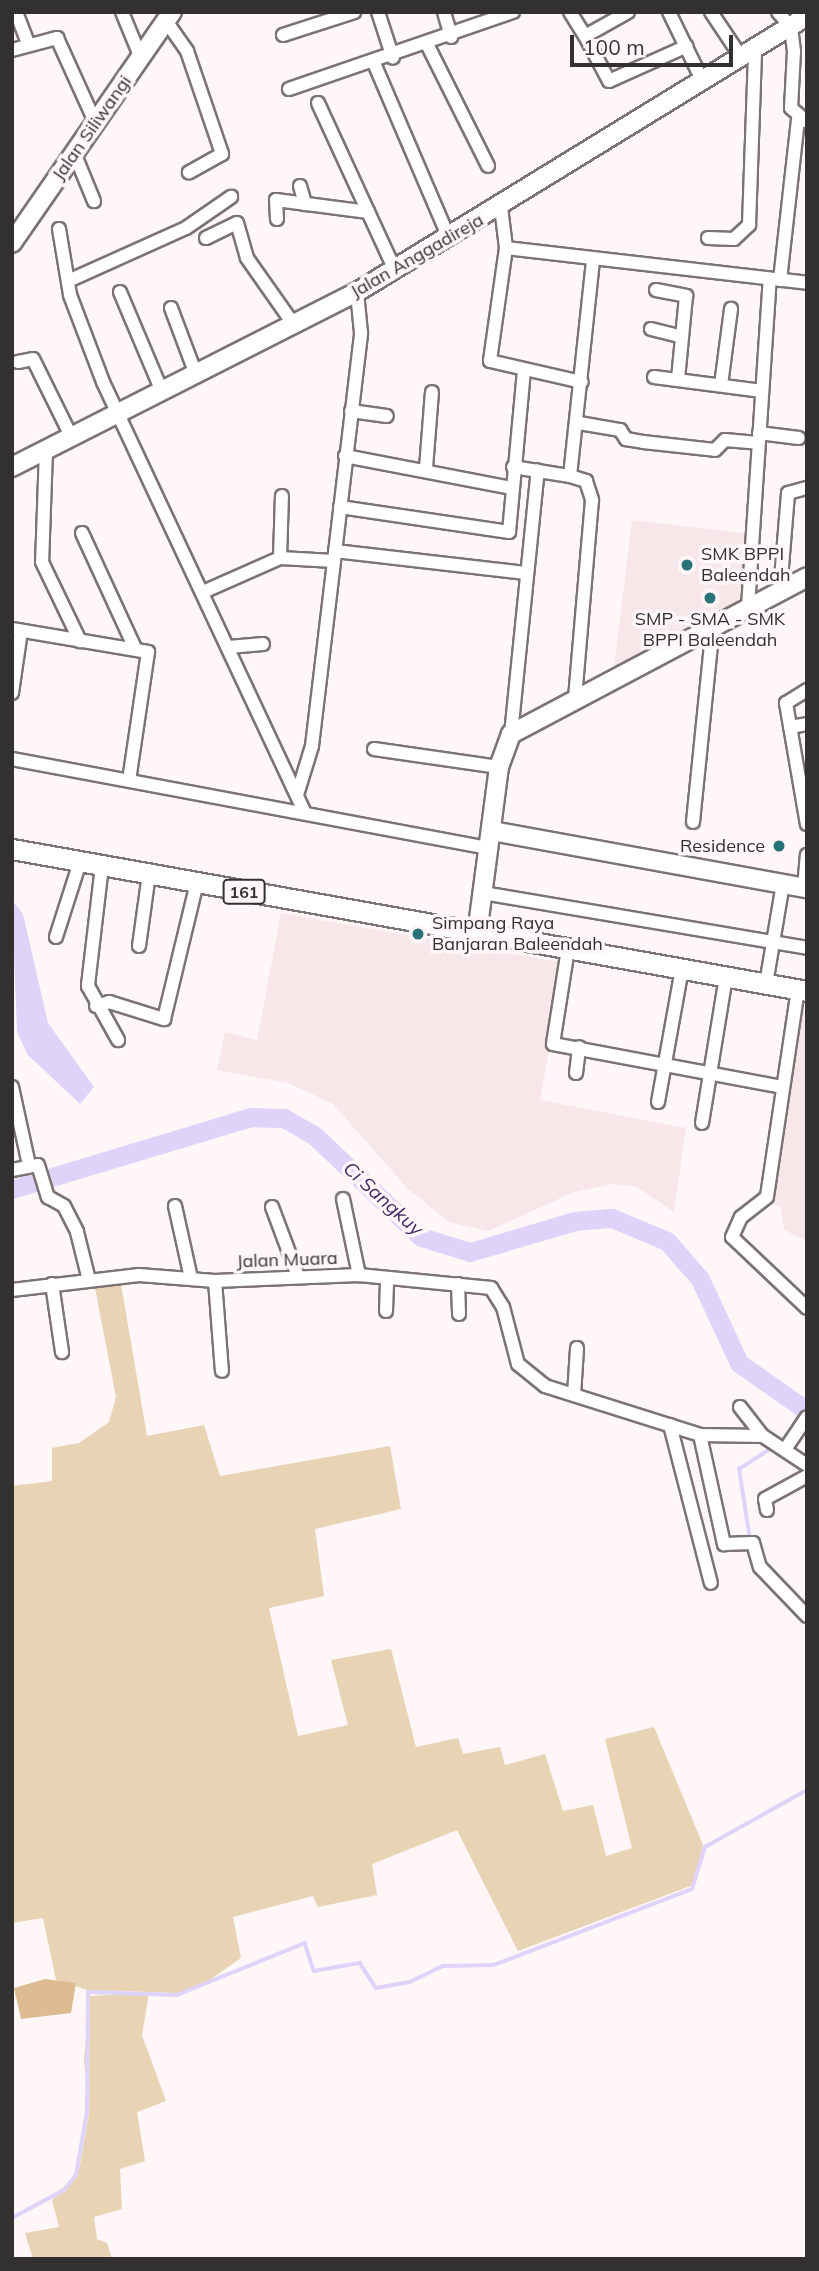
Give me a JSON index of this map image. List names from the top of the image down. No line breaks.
{"streets":{"main road":["Jalan Siliwangi","Jalan Anggadireja","161"],"street":["Jalan Muara"]},"water":["Ci Sangkuy"],"places":["SMK BPPI Baleendah","SMP - SMA - SMK BPPI Baleendah","Residence","Simpang Raya Banjaran Baleendah"],"scale_bar":"100 m"}
